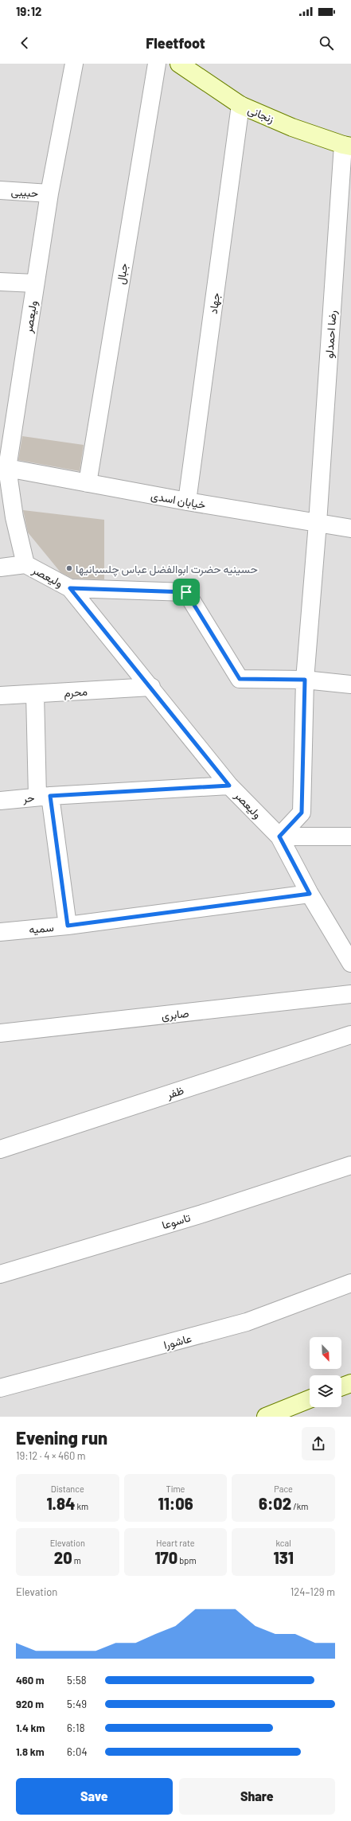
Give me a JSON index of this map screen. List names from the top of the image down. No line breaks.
{"streets":{"street":["زنجانی","حبیبی","جبال","جهاد","ولیعصر","رضا احمدلو","خیابان اسدی","محرم","حر","سمیه","صابری","ظفر","تاسوعا","عاشورا"]},"crossings":[["زنجانی","جهاد"],["زنجانی","رضا احمدلو"],["حبیبی","ولیعصر"],["جبال","خیابان اسدی"],["جهاد","خیابان اسدی"],["ولیعصر","رضا احمدلو"],["ولیعصر","خیابان اسدی"],["ولیعصر","محرم"],["ولیعصر","حر"],["ولیعصر","سمیه"],["رضا احمدلو","خیابان اسدی"]],"places":["حسینیه حضرت ابوالفضل عباس چلسبانیها"],"north":"bottom right","page":{"status":"19:12","header":"Fleetfoot","heading":["Evening run","19:12 · 4 × 460 m"],"stats":[["Distance","1.84 km"],["Time","11:06"],["Pace","6:02 /km"],["Elevation","20 m"],["Heart rate","170 bpm"],["kcal","131"]],"chart":["Elevation","124–129 m"],"list":[{"name":"460 m","note":"5:58"},{"name":"920 m","note":"5:49"},{"name":"1.4 km","note":"6:18"},{"name":"1.8 km","note":"6:04"}],"buttons":["Save","Share"]}}
